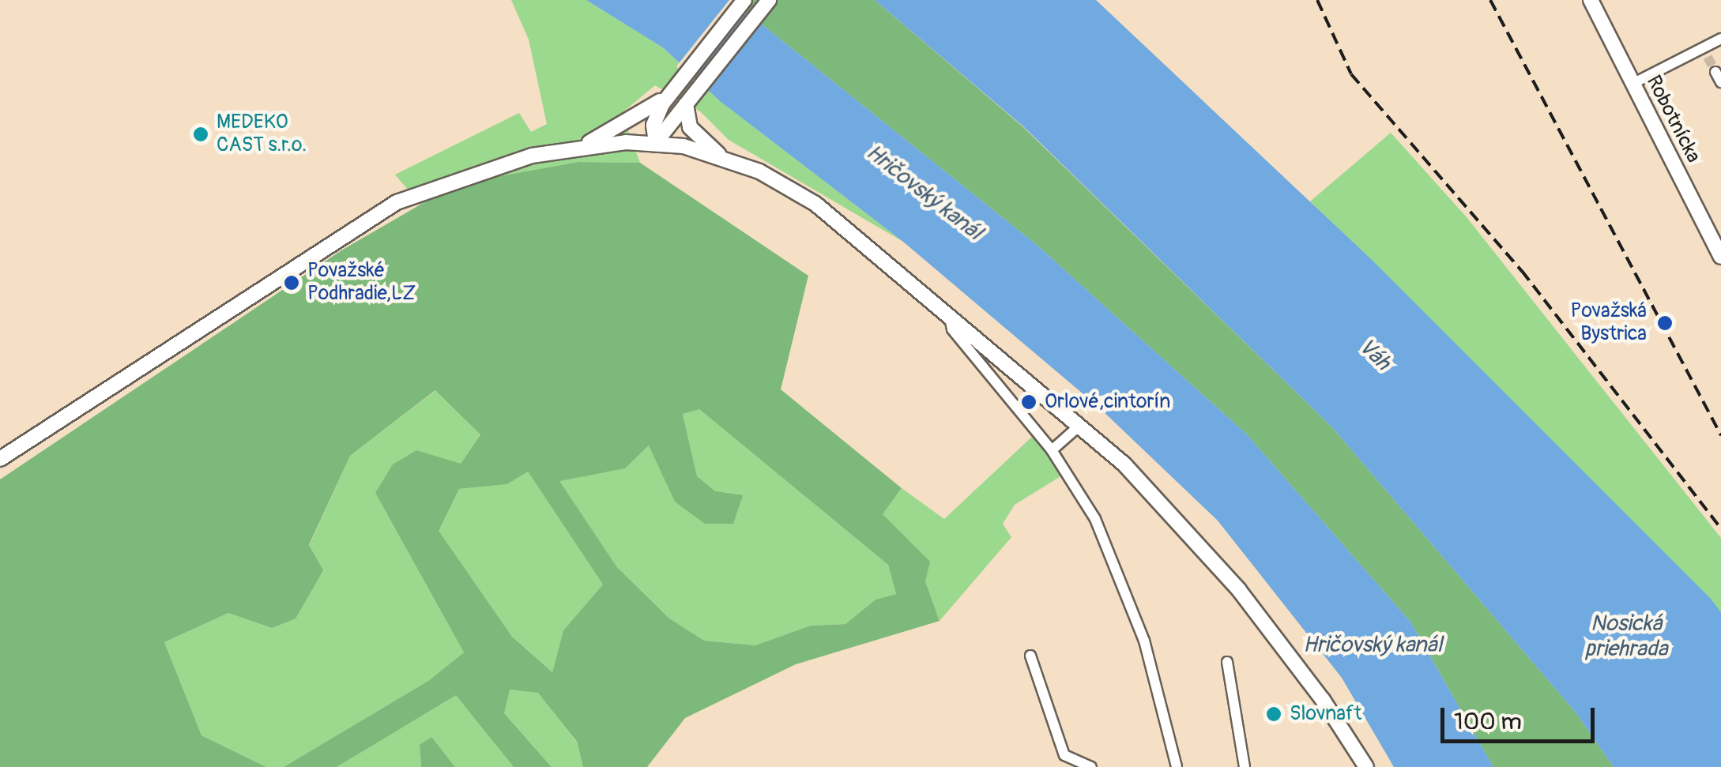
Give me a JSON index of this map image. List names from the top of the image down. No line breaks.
{"streets":{"main road":["Robotnícka"]},"water":["Hričovský kanál","Váh","Nosická priehrada"],"places":["MEDEKO CAST s.r.o.","Považské Podhradie,LZ","Považská Bystrica","Orlové,cintorín","Slovnaft"],"scale_bar":"100 m"}
